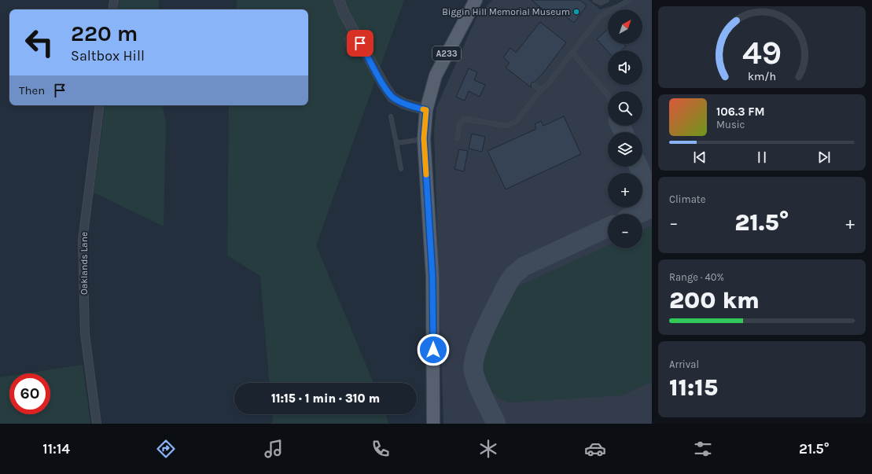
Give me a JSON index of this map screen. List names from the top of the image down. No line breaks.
{"streets":{"main road":["A233"],"street":["Oaklands Lane"]},"places":["Biggin Hill Memorial Museum"],"north":"top right","page":{"map_buttons":["+","−"],"turn":["220 m","Saltbox Hill"],"then":"Then","song":["106.3 FM","Music"],"tile":["Climate",["Range · 40%","200 km"],["Arrival","11:15"]],"heat":["−","21.5°","+"],"limit":"60","trip":"11:15 · 1 min · 310 m","tabs":["11:14","21.5°"],"gauge":["49","km/h"]}}
